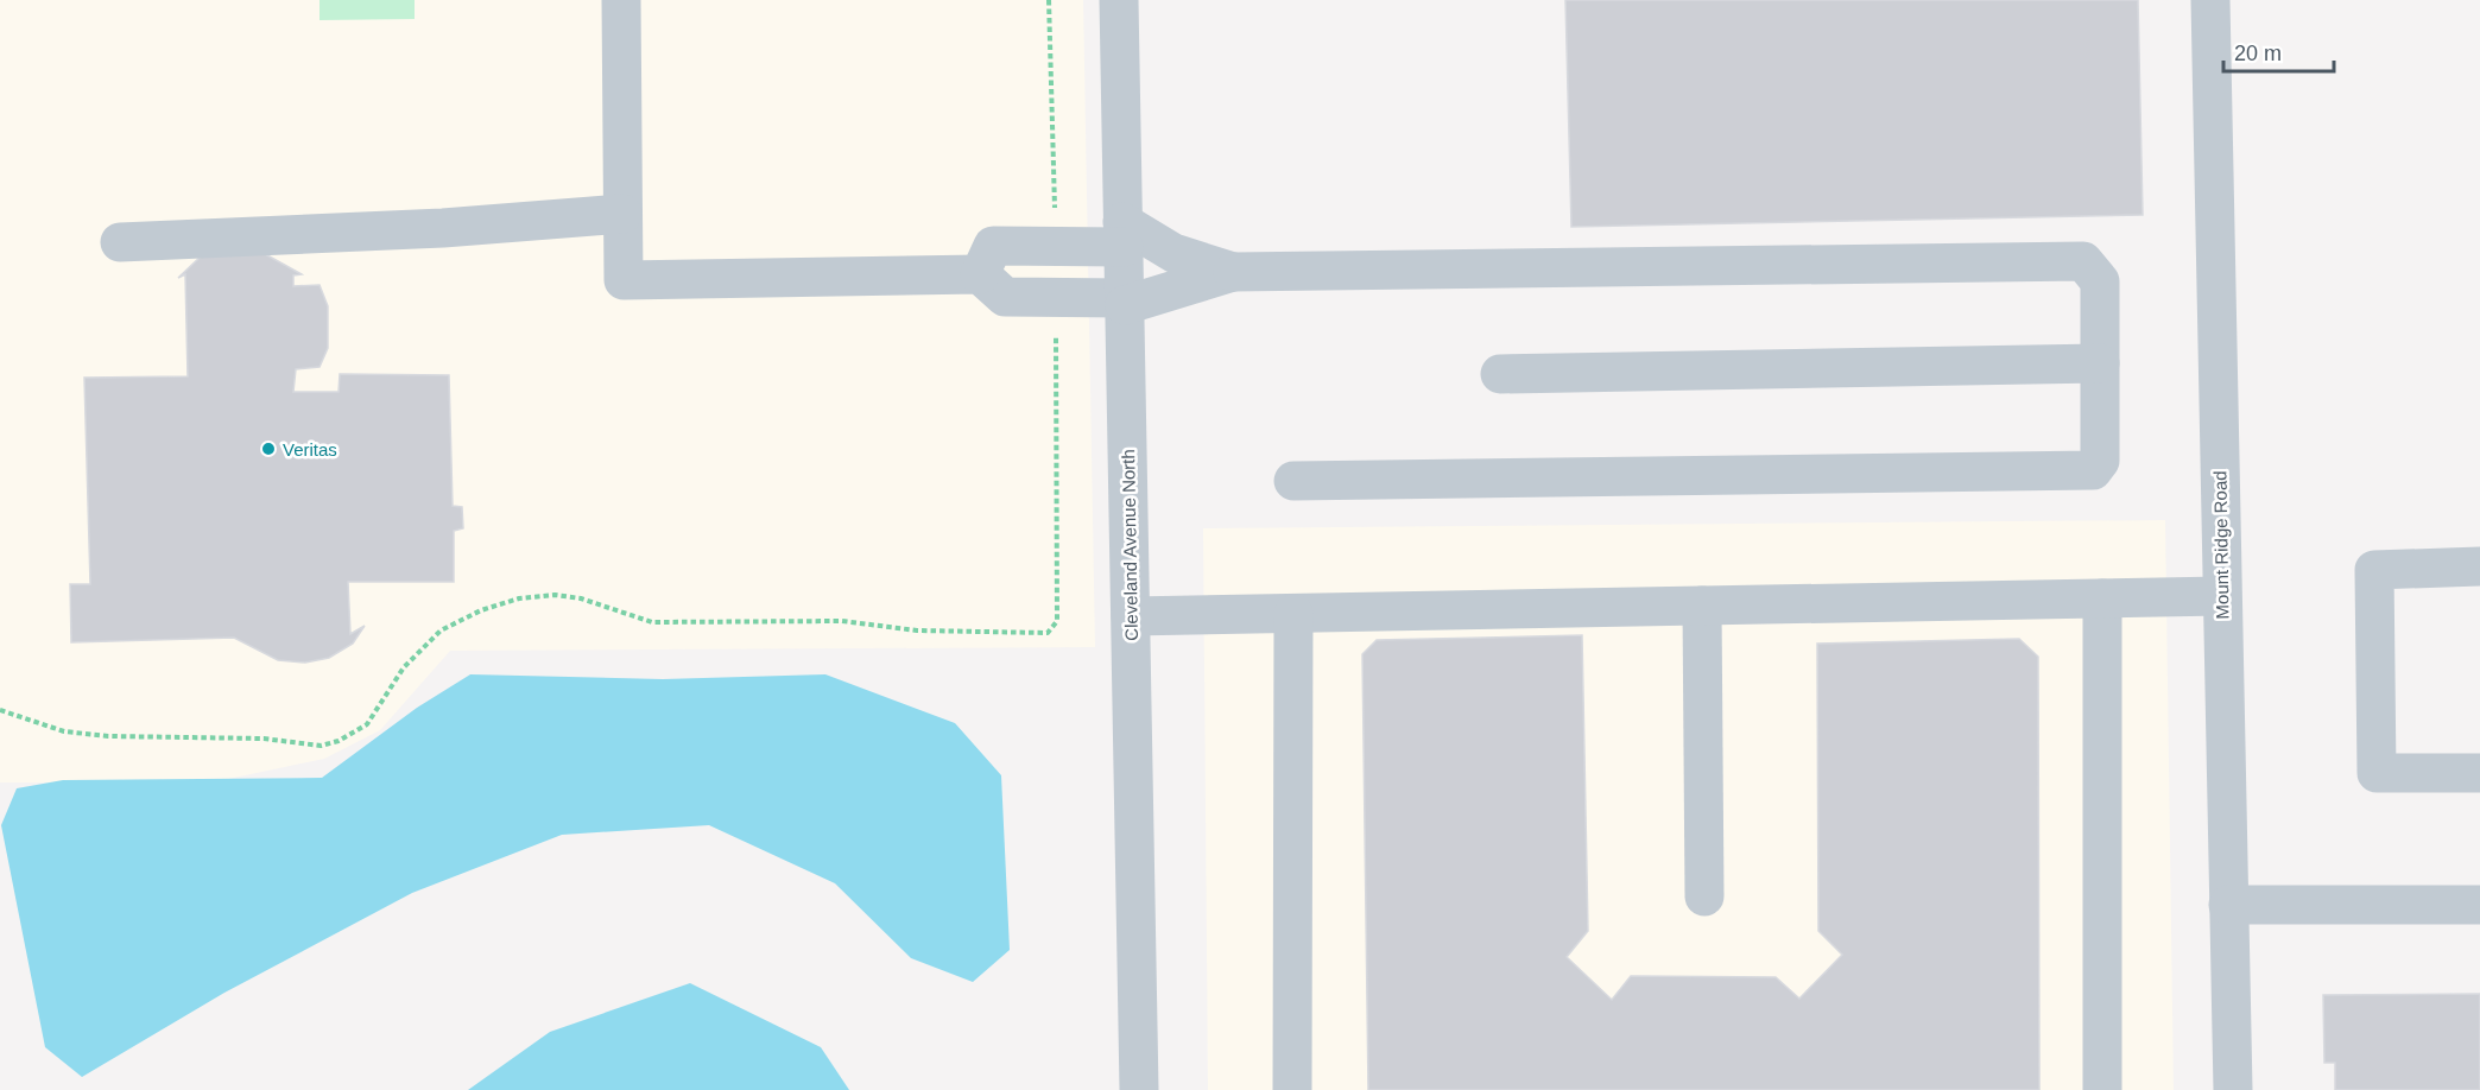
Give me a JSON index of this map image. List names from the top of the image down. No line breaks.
{"streets":{"street":["Cleveland Avenue North","Mount Ridge Road"]},"places":["Veritas"],"scale_bar":"20 m"}
